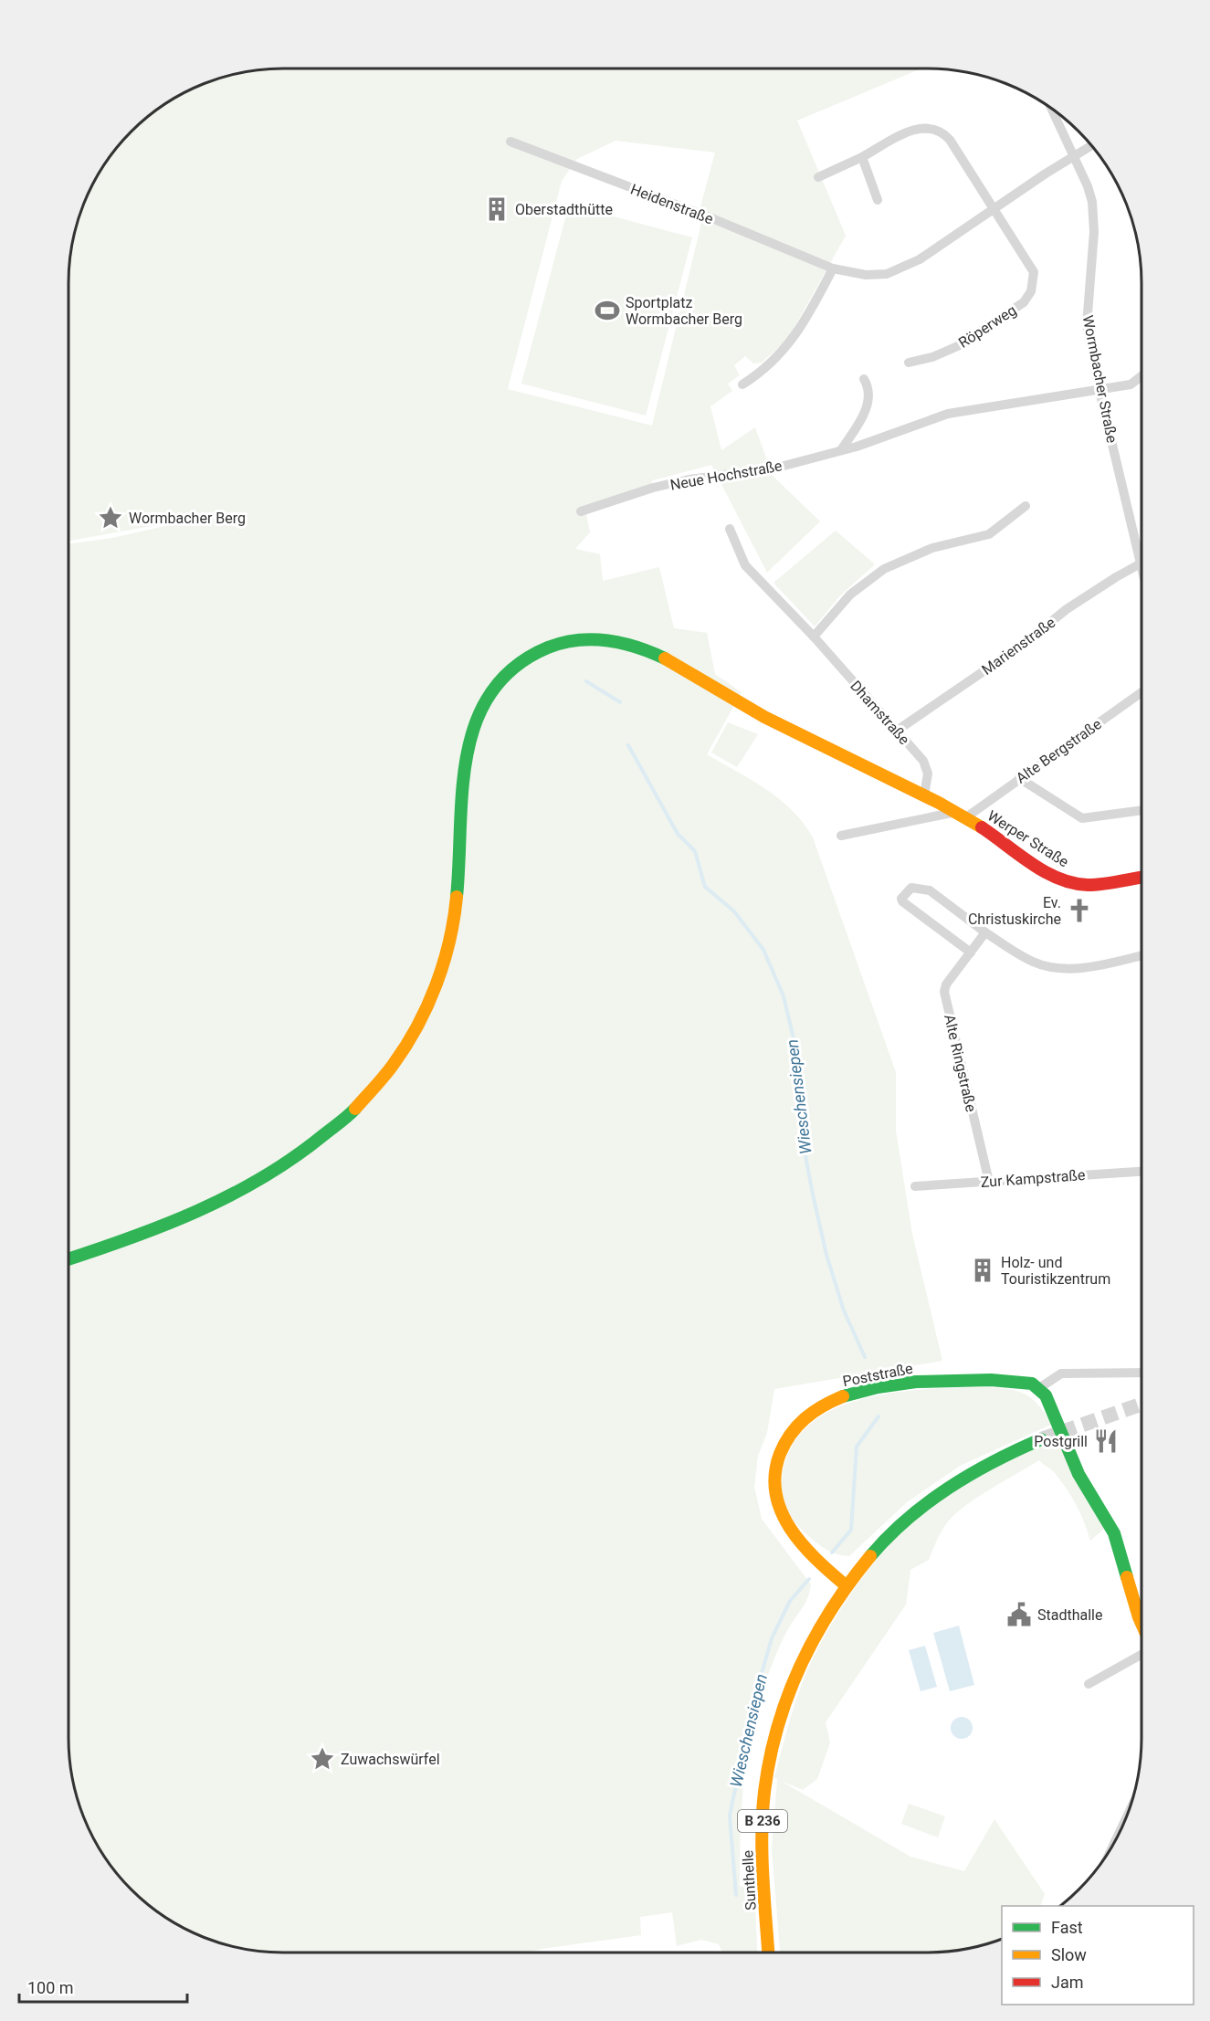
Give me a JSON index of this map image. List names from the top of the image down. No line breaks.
{"streets":{"main road":["Werper Straße","Poststraße","B 236","Sunthelle"],"street":["Heidenstraße","Röperweg","Wormbacher Straße","Neue Hochstraße","Marienstraße","Dhamstraße","Alte Bergstraße","Alte Ringstraße","Zur Kampstraße"]},"crossings":[["Heidenstraße","Röperweg"],["Heidenstraße","Wormbacher Straße"],["Wormbacher Straße","Neue Hochstraße"],["Wormbacher Straße","Marienstraße"],["Marienstraße","Dhamstraße"],["Dhamstraße","Werper Straße"],["Alte Bergstraße","Werper Straße"],["Alte Ringstraße","Zur Kampstraße"],["Poststraße","B 236"],["Poststraße","Sunthelle"],["B 236","Sunthelle"]],"water":["Wieschensiepen"],"places":{"building":["Oberstadthütte","Holz- und Touristikzentrum"],"sports":["Sportplatz Wormbacher Berg"],"place":["Wormbacher Berg","Zuwachswürfel"],"church":["Ev. Christuskirche"],"restaurant":["Postgrill"],"public building":["Stadthalle"]},"legend":["Fast","Slow","Jam"],"scale_bar":"100 m"}
